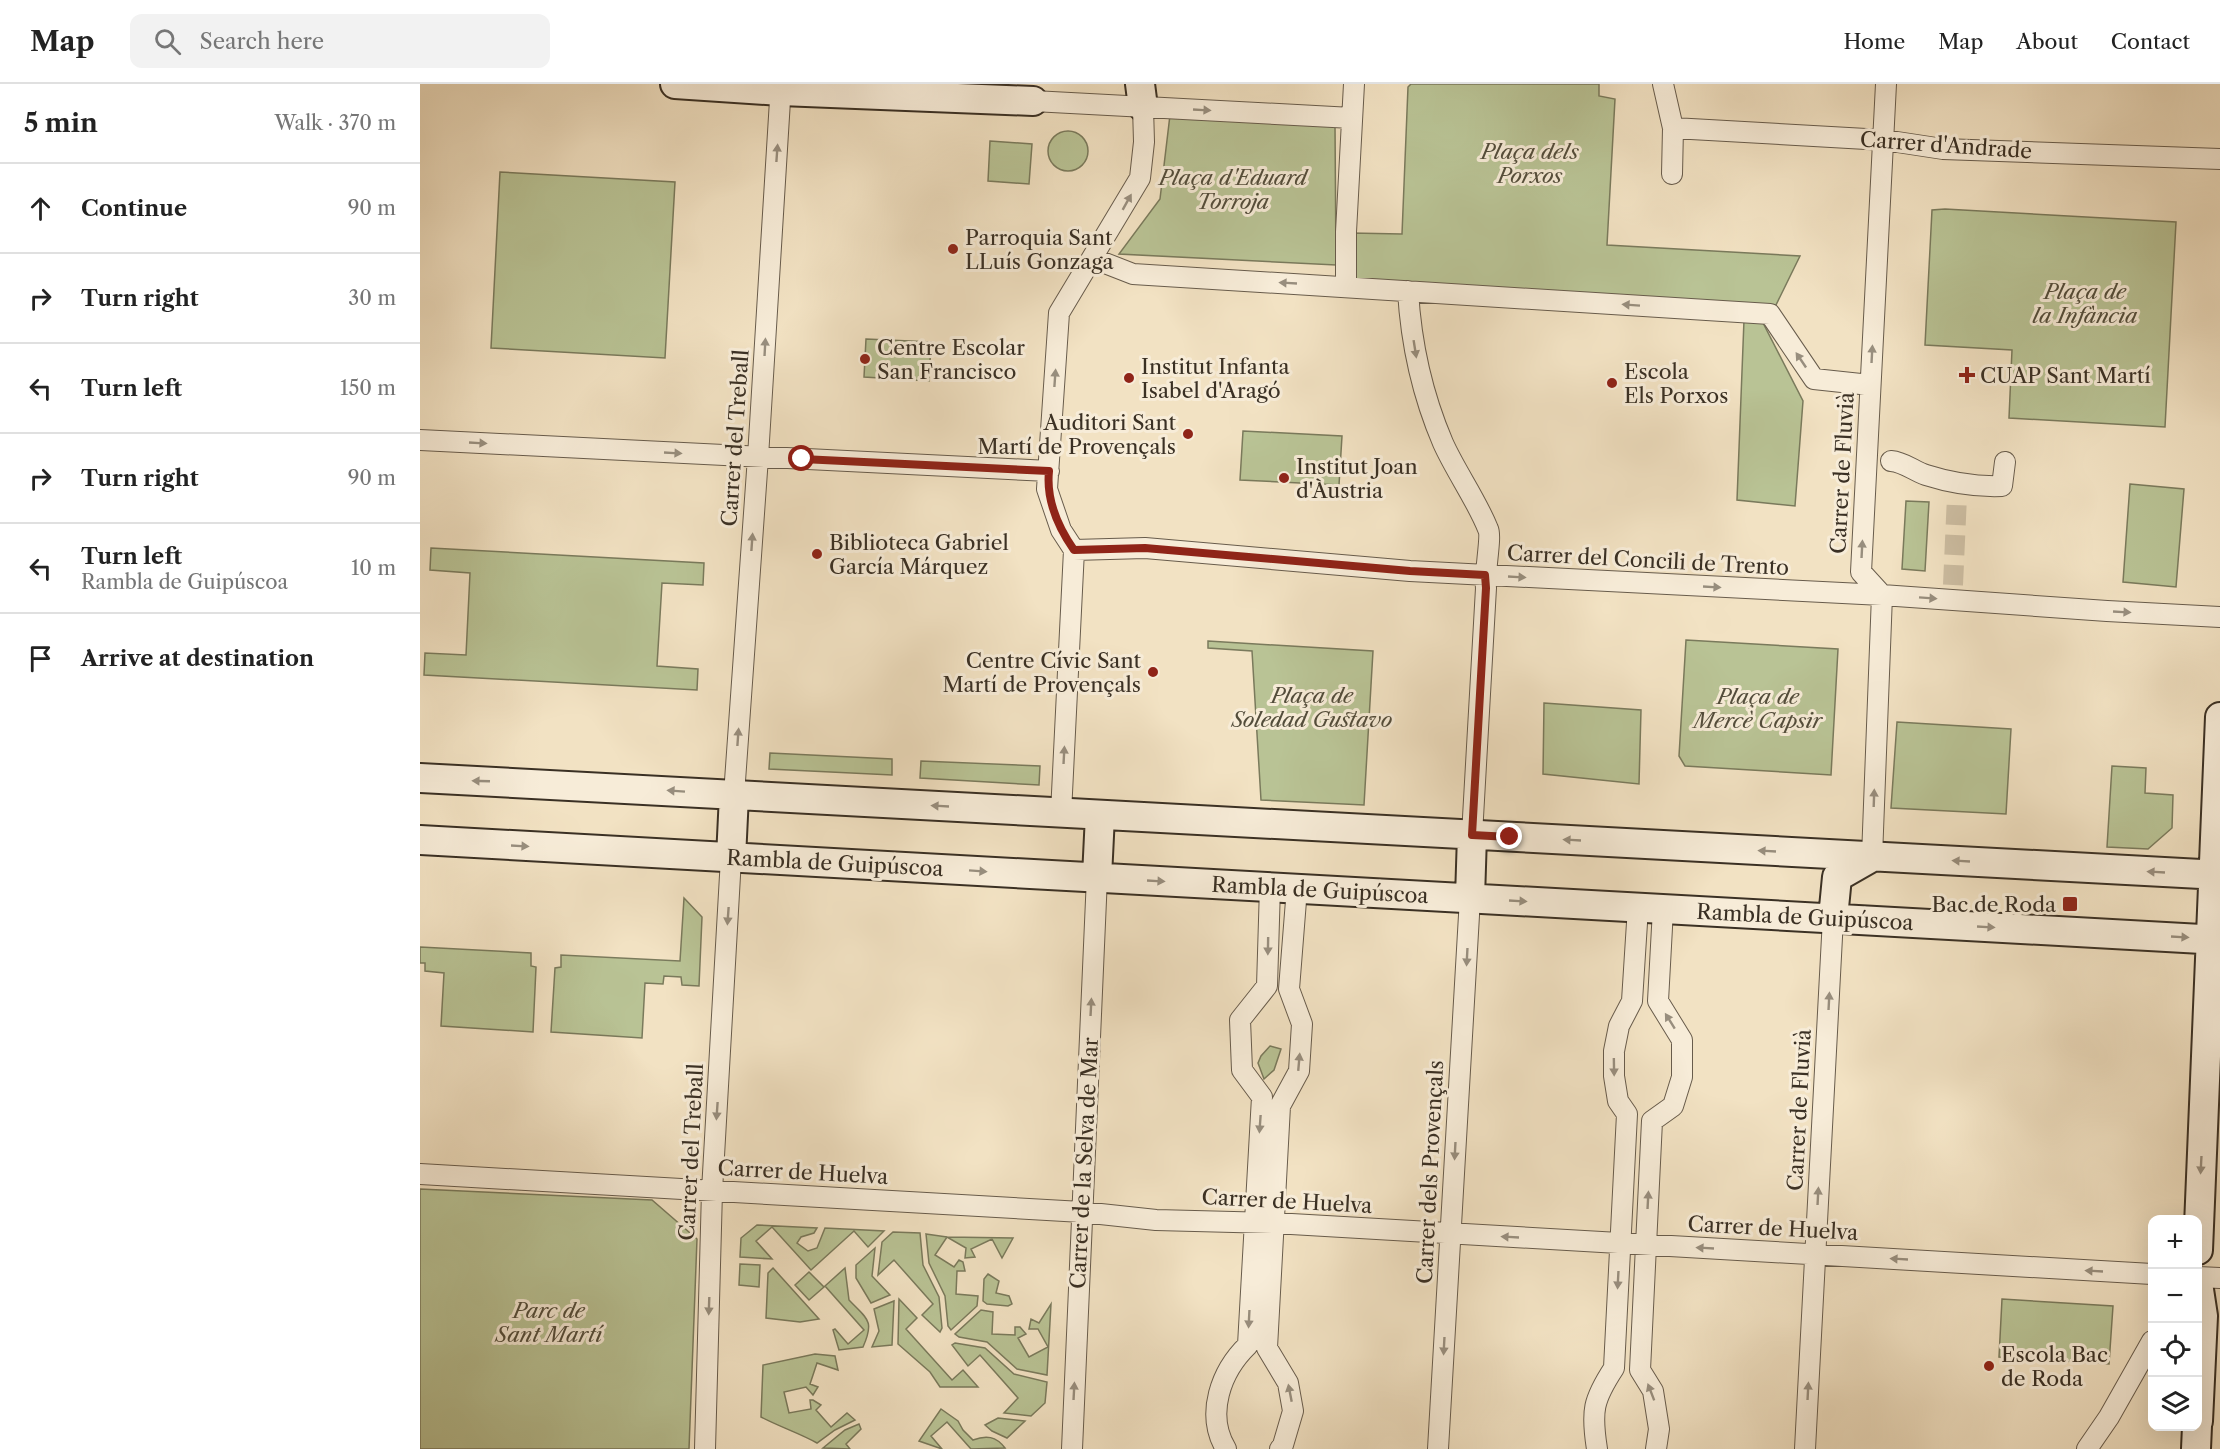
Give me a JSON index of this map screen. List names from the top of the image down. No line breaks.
{"streets":{"street":["Carrer d'Andrade","Carrer del Treball","Carrer de Fluvià","Carrer del Concili de Trento","Rambla de Guipúscoa","Carrer de la Selva de Mar","Carrer de Huelva","Carrer dels Provençals"]},"crossings":[["Carrer d'Andrade","Carrer de Fluvià"],["Carrer del Treball","Rambla de Guipúscoa"],["Carrer del Treball","Carrer de Huelva"],["Carrer de Fluvià","Carrer del Concili de Trento"],["Carrer de Fluvià","Rambla de Guipúscoa"],["Carrer de Fluvià","Carrer de Huelva"],["Rambla de Guipúscoa","Carrer de la Selva de Mar"],["Rambla de Guipúscoa","Carrer dels Provençals"],["Carrer de la Selva de Mar","Carrer de Huelva"],["Carrer de Huelva","Carrer dels Provençals"]],"one_way":["Carrer del Concili de Trento","Carrer de Huelva"],"parks":["Plaça dels Porxos","Plaça d'Eduard Torroja","Plaça de la Infància","Plaça de Soledad Gustavo","Plaça de Mercè Capsir","Parc de Sant Martí"],"places":{"other":["Parroquia Sant LLuís Gonzaga","Centre Escolar San Francisco","Institut Infanta Isabel d'Aragó","Escola Els Porxos","Auditori Sant Martí de Provençals","Institut Joan d'Àustria","Biblioteca Gabriel García Márquez","Centre Cívic Sant Martí de Provençals","Escola Bac de Roda"],"health":["CUAP Sant Martí"],"transit":["Bac de Roda"]},"page":{"header":"Map","search":"Search here","nav":["Home","Map","About","Contact"],"heading":["5 min","Walk · 370 m"],"list":[["Continue","90 m"],["Turn right","30 m"],["Turn left","150 m"],["Turn right","90 m"],["Turn left","Rambla de Guipúscoa","10 m"],"Arrive at destination"],"map_buttons":["+","−"]}}
